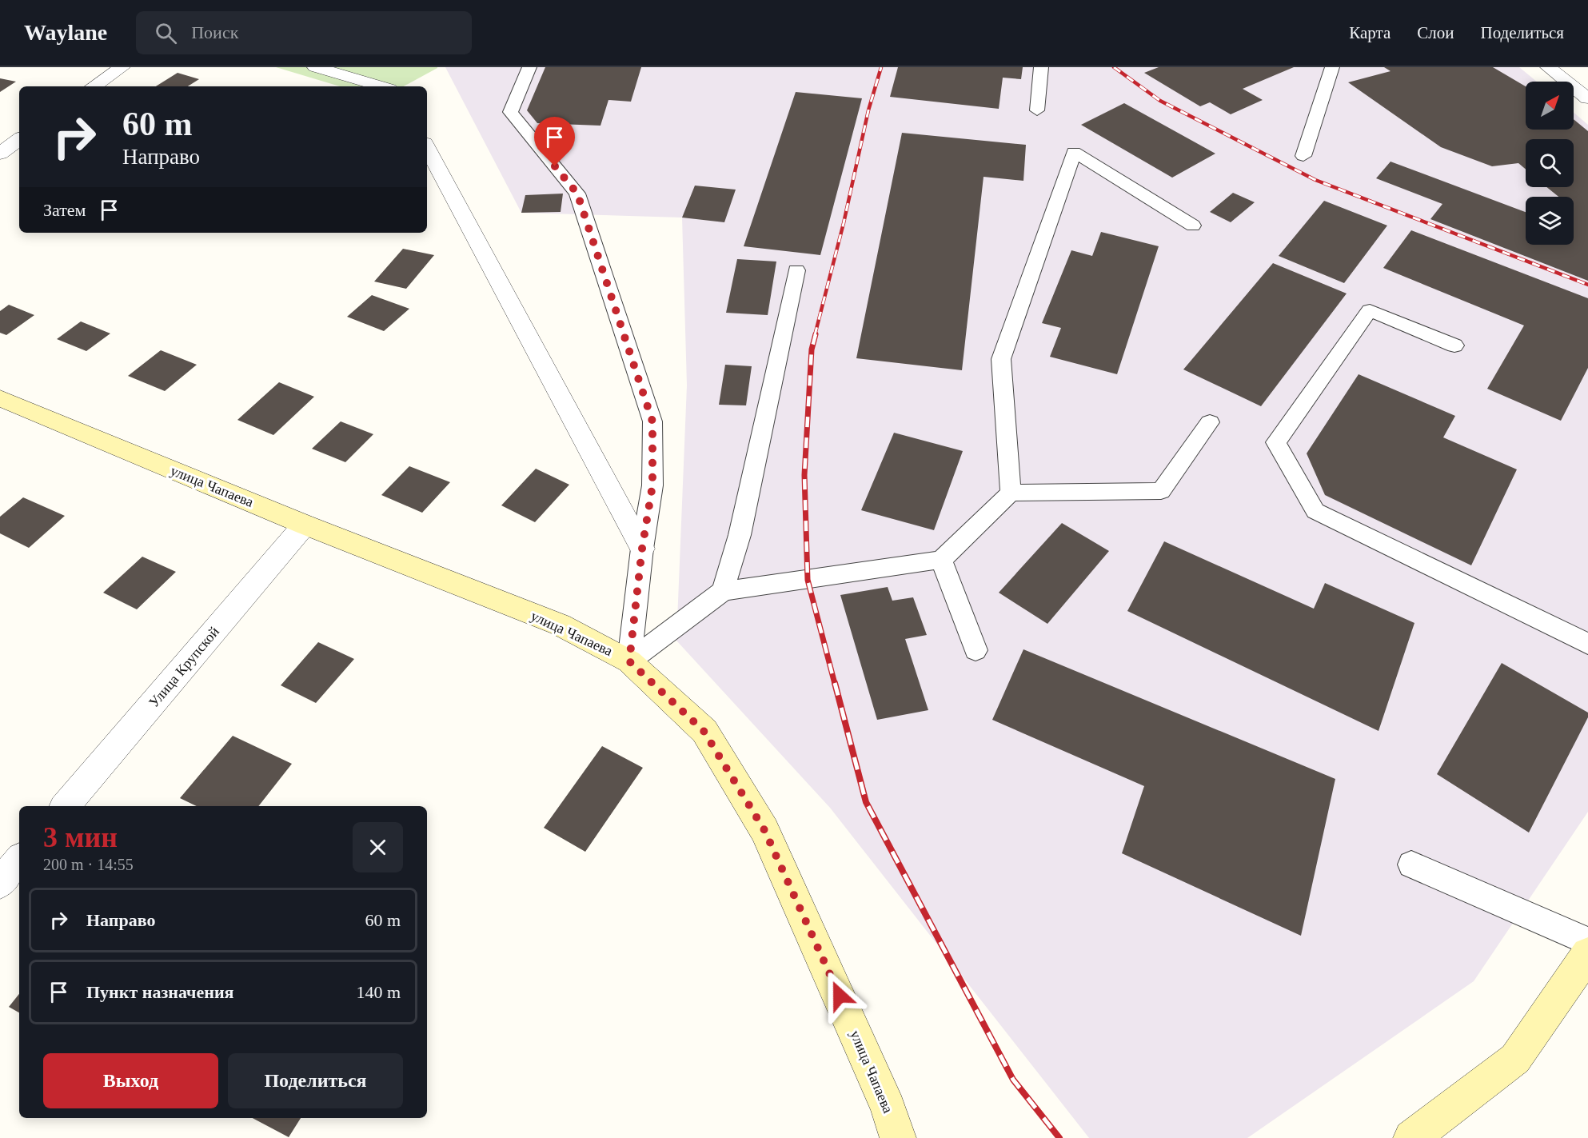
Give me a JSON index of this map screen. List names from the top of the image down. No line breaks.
{"streets":{"street":["улица Чапаева","Улица Крупской"]},"crossings":[["улица Чапаева","Улица Крупской"]],"north":"top right","page":{"header":"Waylane","search":"Поиск","nav":["Карта","Слои","Поделиться"],"turn":["60 m","Направо"],"then":"Затем","heading":["3 мин","200 m · 14:55"],"list":[{"name":"Направо","value":"60 m"},{"name":"Пункт назначения","value":"140 m"}],"buttons":["Выход","Поделиться"]}}
